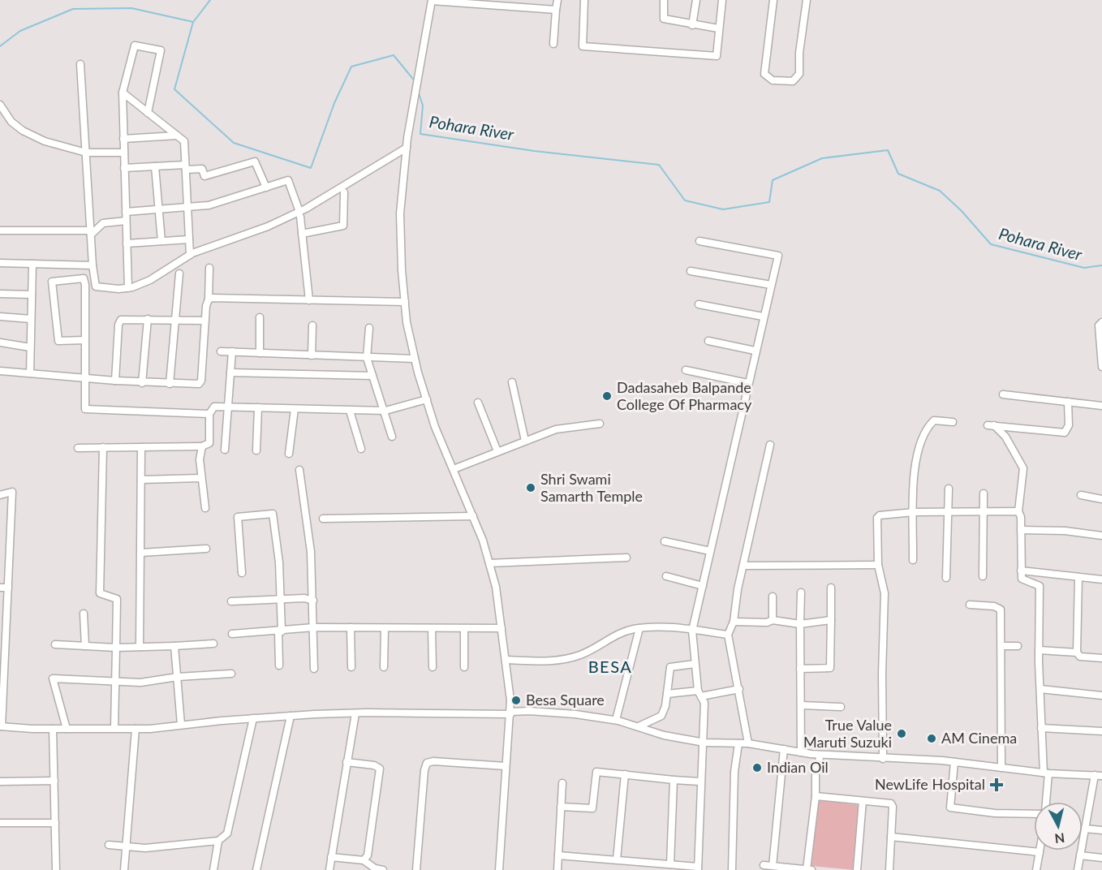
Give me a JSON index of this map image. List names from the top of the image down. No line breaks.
{"districts":["BESA"],"water":["Pohara River"],"places":{"other":["Dadasaheb Balpande College Of Pharmacy","Shri Swami Samarth Temple","Besa Square","True Value Maruti Suzuki","AM Cinema","Indian Oil"],"health":["NewLife Hospital"]},"north":"bottom"}
